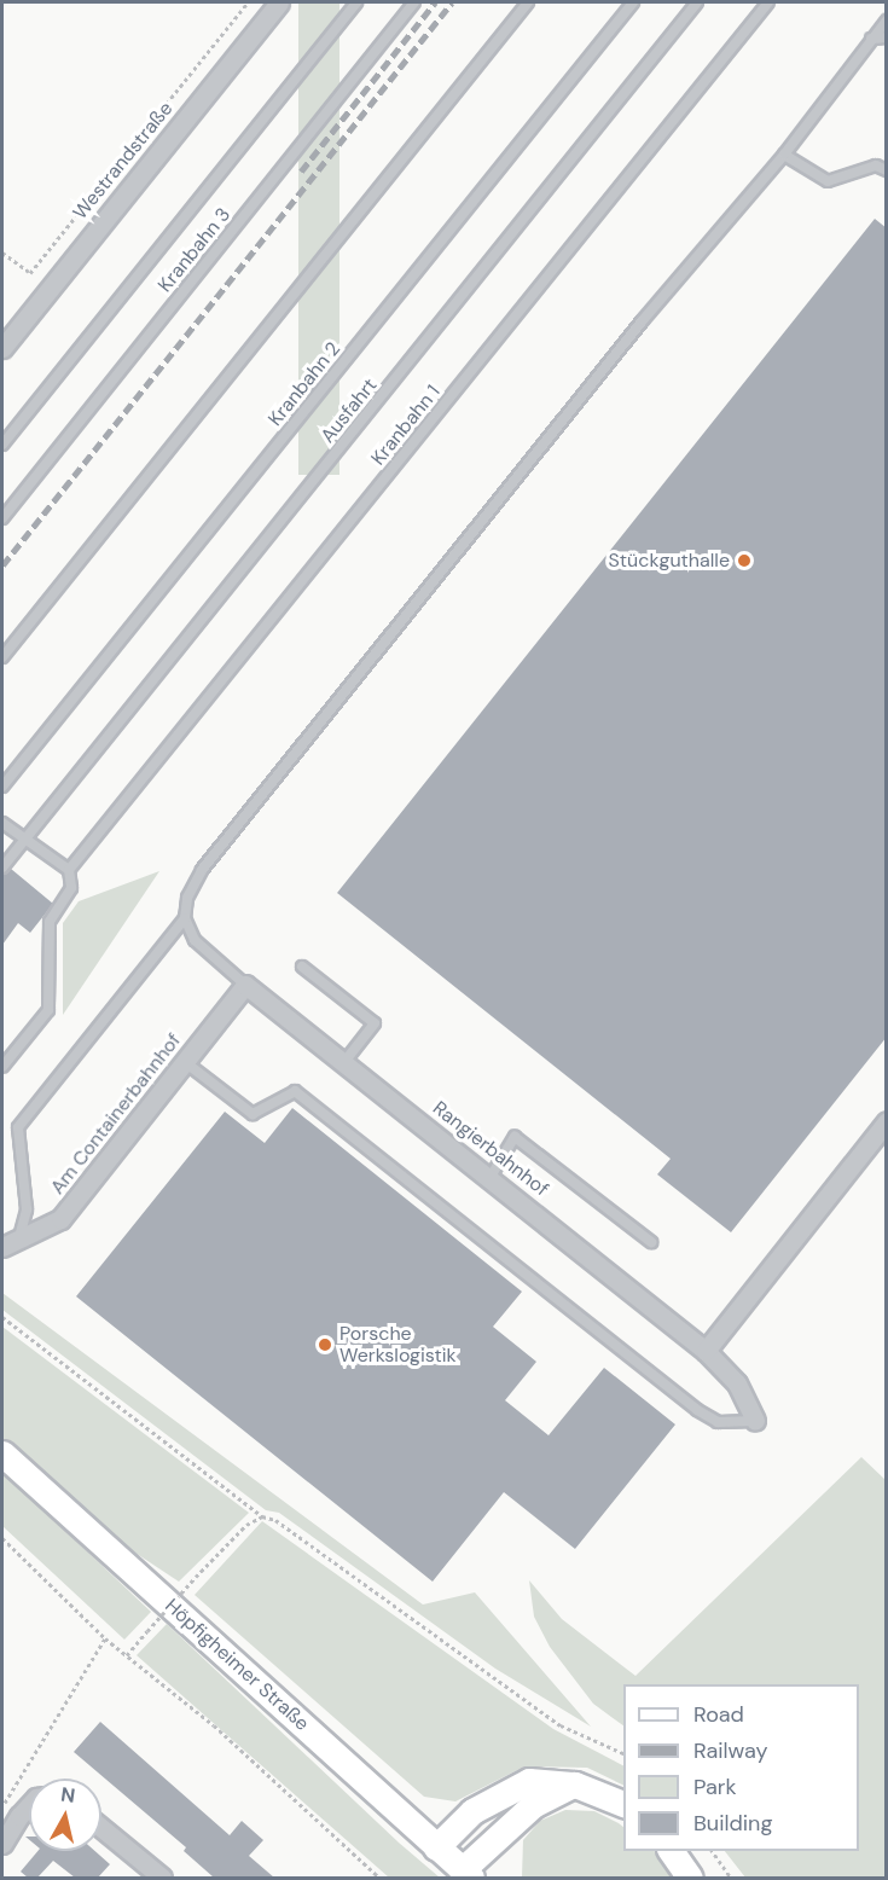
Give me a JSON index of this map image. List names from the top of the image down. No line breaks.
{"streets":{"main road":["Höpfigheimer Straße"],"street":["Westrandstraße","Am Containerbahnhof","Rangierbahnhof"],"lane":["Kranbahn 3","Kranbahn 2","Ausfahrt","Kranbahn 1"]},"crossings":[["Am Containerbahnhof","Rangierbahnhof"]],"places":["Stückguthalle","Porsche Werkslogistik"],"legend":["Road","Railway","Park","Building"],"north":"top"}
